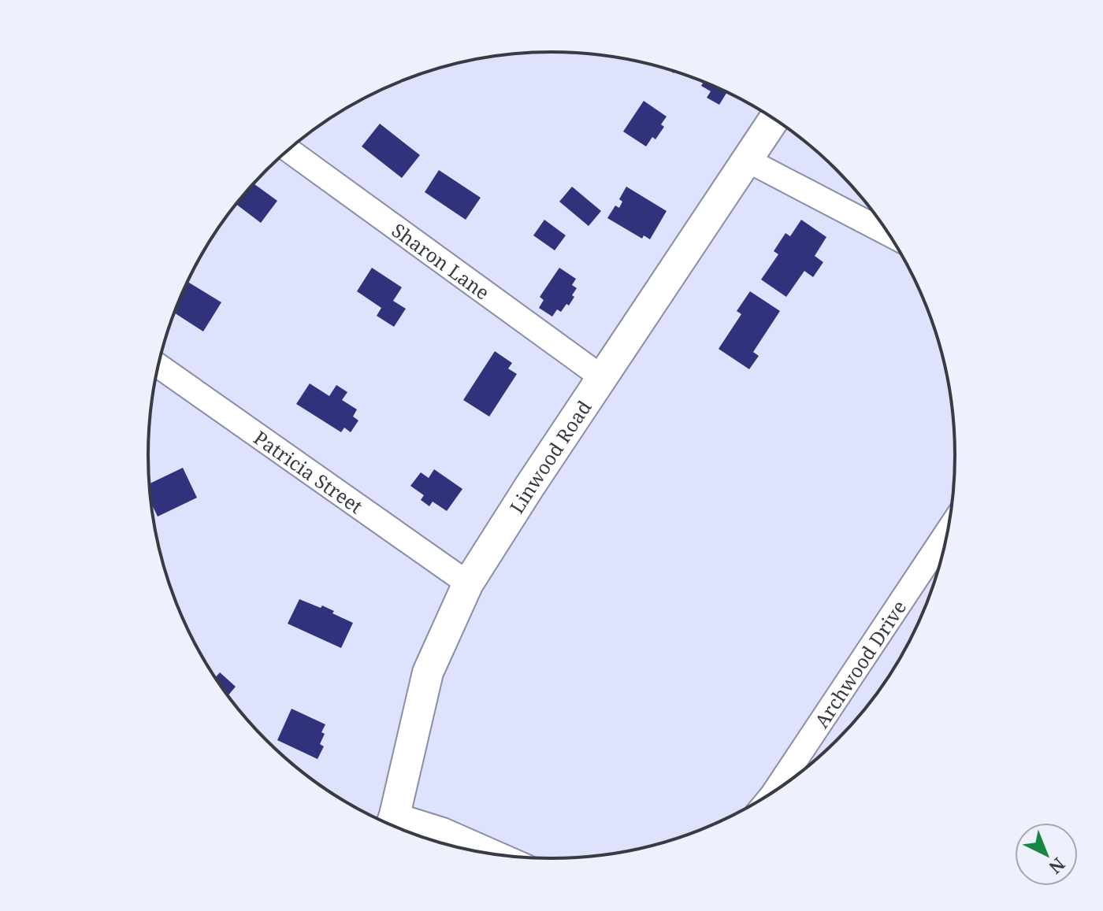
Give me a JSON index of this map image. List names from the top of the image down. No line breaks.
{"streets":{"main road":["Linwood Road"],"street":["Sharon Lane","Patricia Street","Archwood Drive"]},"crossings":[["Sharon Lane","Linwood Road"],["Linwood Road","Patricia Street"]],"north":"bottom right"}
